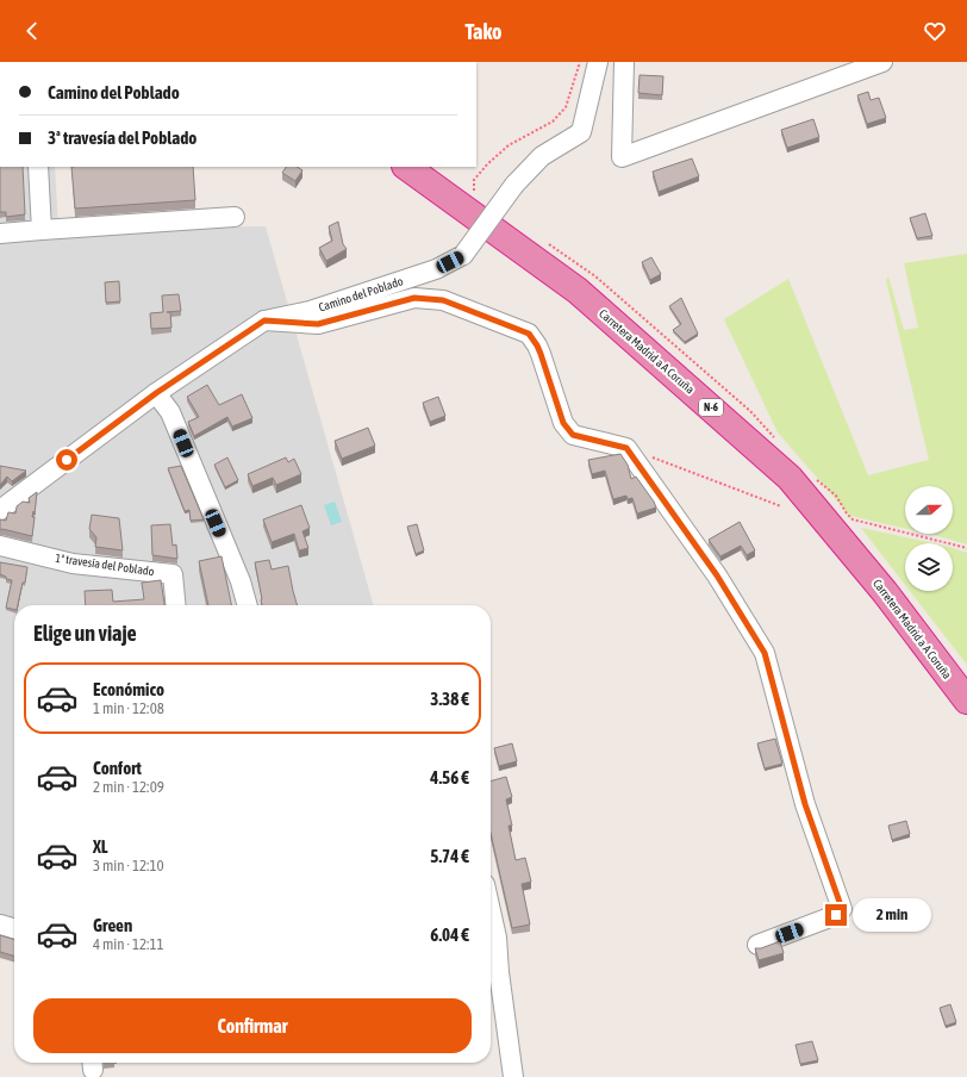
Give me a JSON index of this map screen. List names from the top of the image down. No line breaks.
{"streets":{"highway":["Carretera Madrid a A Coruña","N-6"],"street":["Camino del Poblado","1ª travesía del Poblado"]},"north":"right","page":{"header":"Tako","banner":["Camino del Poblado","3ª travesía del Poblado"],"heading":"Elige un viaje","list":[{"name":"Económico","note":"1 min · 12:08","value":"3.38 €"},{"name":"Confort","note":"2 min · 12:09","value":"4.56 €"},{"name":"XL","note":"3 min · 12:10","value":"5.74 €"},{"name":"Green","note":"4 min · 12:11","value":"6.04 €"}],"bubble":"2 min","buttons":"Confirmar"}}
